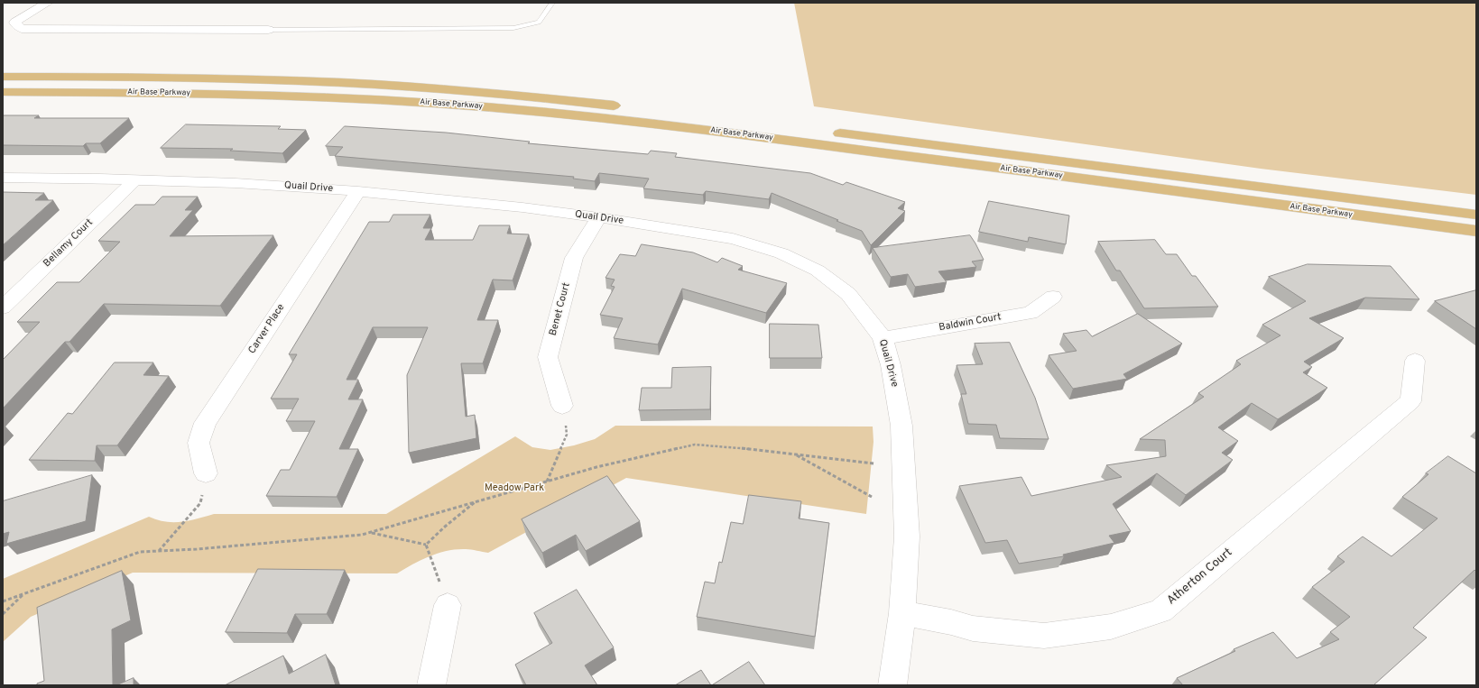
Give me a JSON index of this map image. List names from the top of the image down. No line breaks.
{"streets":{"main road":["Air Base Parkway"],"street":["Quail Drive","Bellamy Court","Benet Court","Baldwin Court","Carver Place","Atherton Court"]},"crossings":[["Quail Drive","Bellamy Court"],["Quail Drive","Benet Court"],["Quail Drive","Baldwin Court"],["Quail Drive","Carver Place"],["Quail Drive","Atherton Court"]],"parks":["Meadow Park"]}
